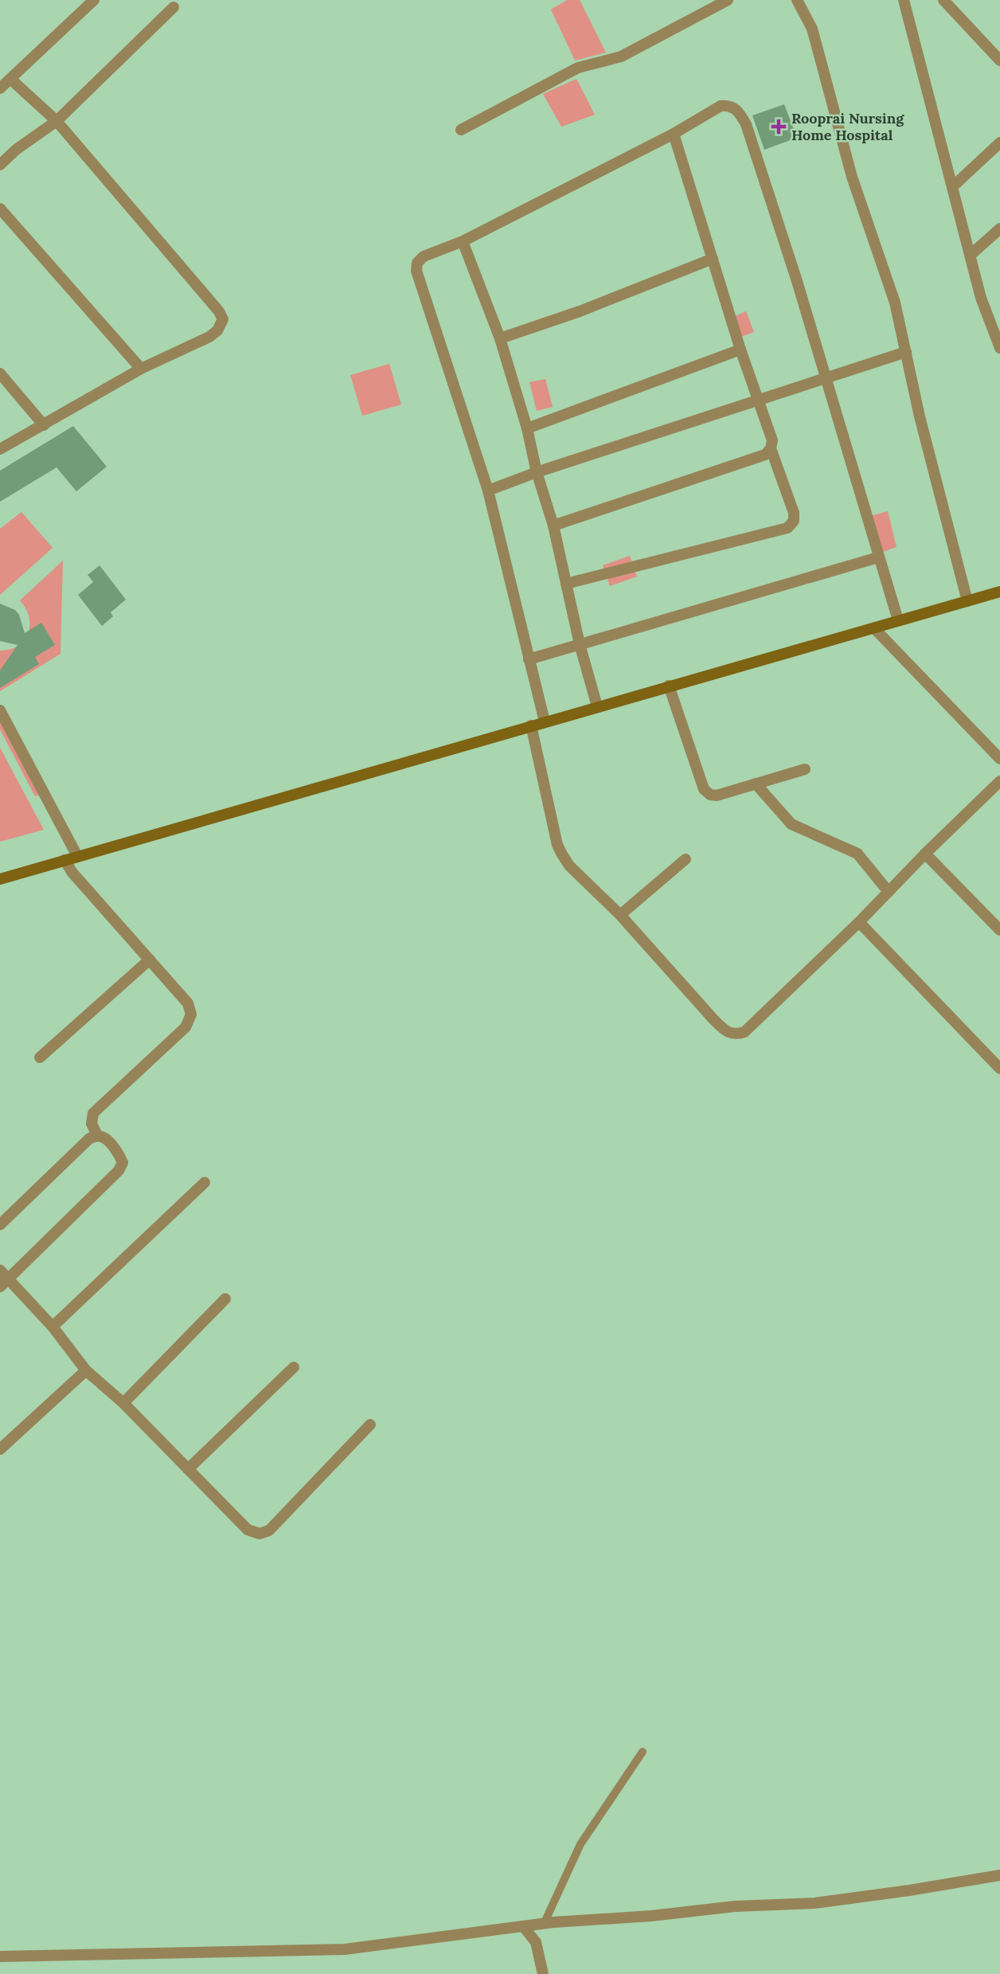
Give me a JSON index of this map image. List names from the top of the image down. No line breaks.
{"places":{"health":["Rooprai Nursing Home Hospital"]}}
